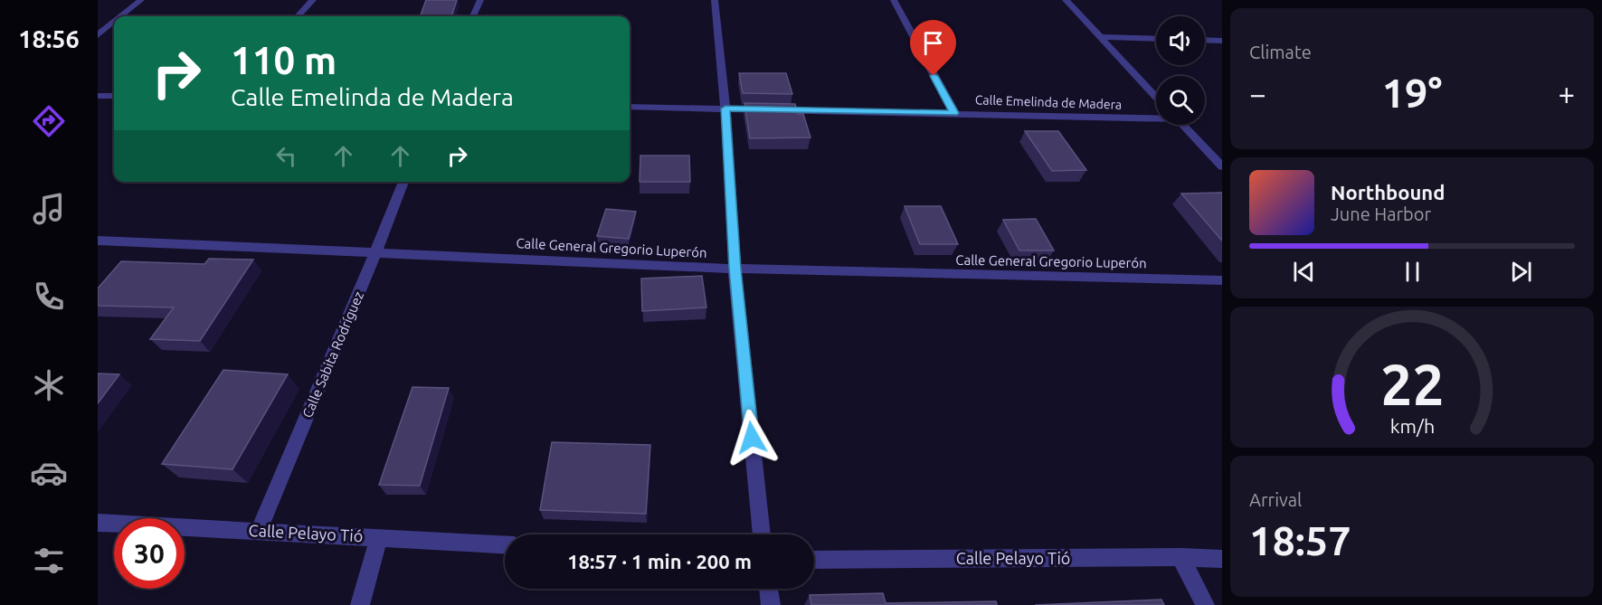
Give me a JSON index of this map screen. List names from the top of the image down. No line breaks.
{"streets":{"street":["Calle Emelinda de Madera","Calle General Gregorio Luperón","Calle Sabita Rodríguez","Calle Pelayo Tió"]},"crossings":[["Calle General Gregorio Luperón","Calle Sabita Rodríguez"],["Calle Sabita Rodríguez","Calle Pelayo Tió"]],"page":{"tabs":"18:56","tile":["Climate",["Arrival","18:57"]],"turn":["110 m","Calle Emelinda de Madera"],"heat":["−","19°","+"],"song":["Northbound","June Harbor"],"limit":"30","trip":"18:57 · 1 min · 200 m","gauge":["22","km/h"]}}
